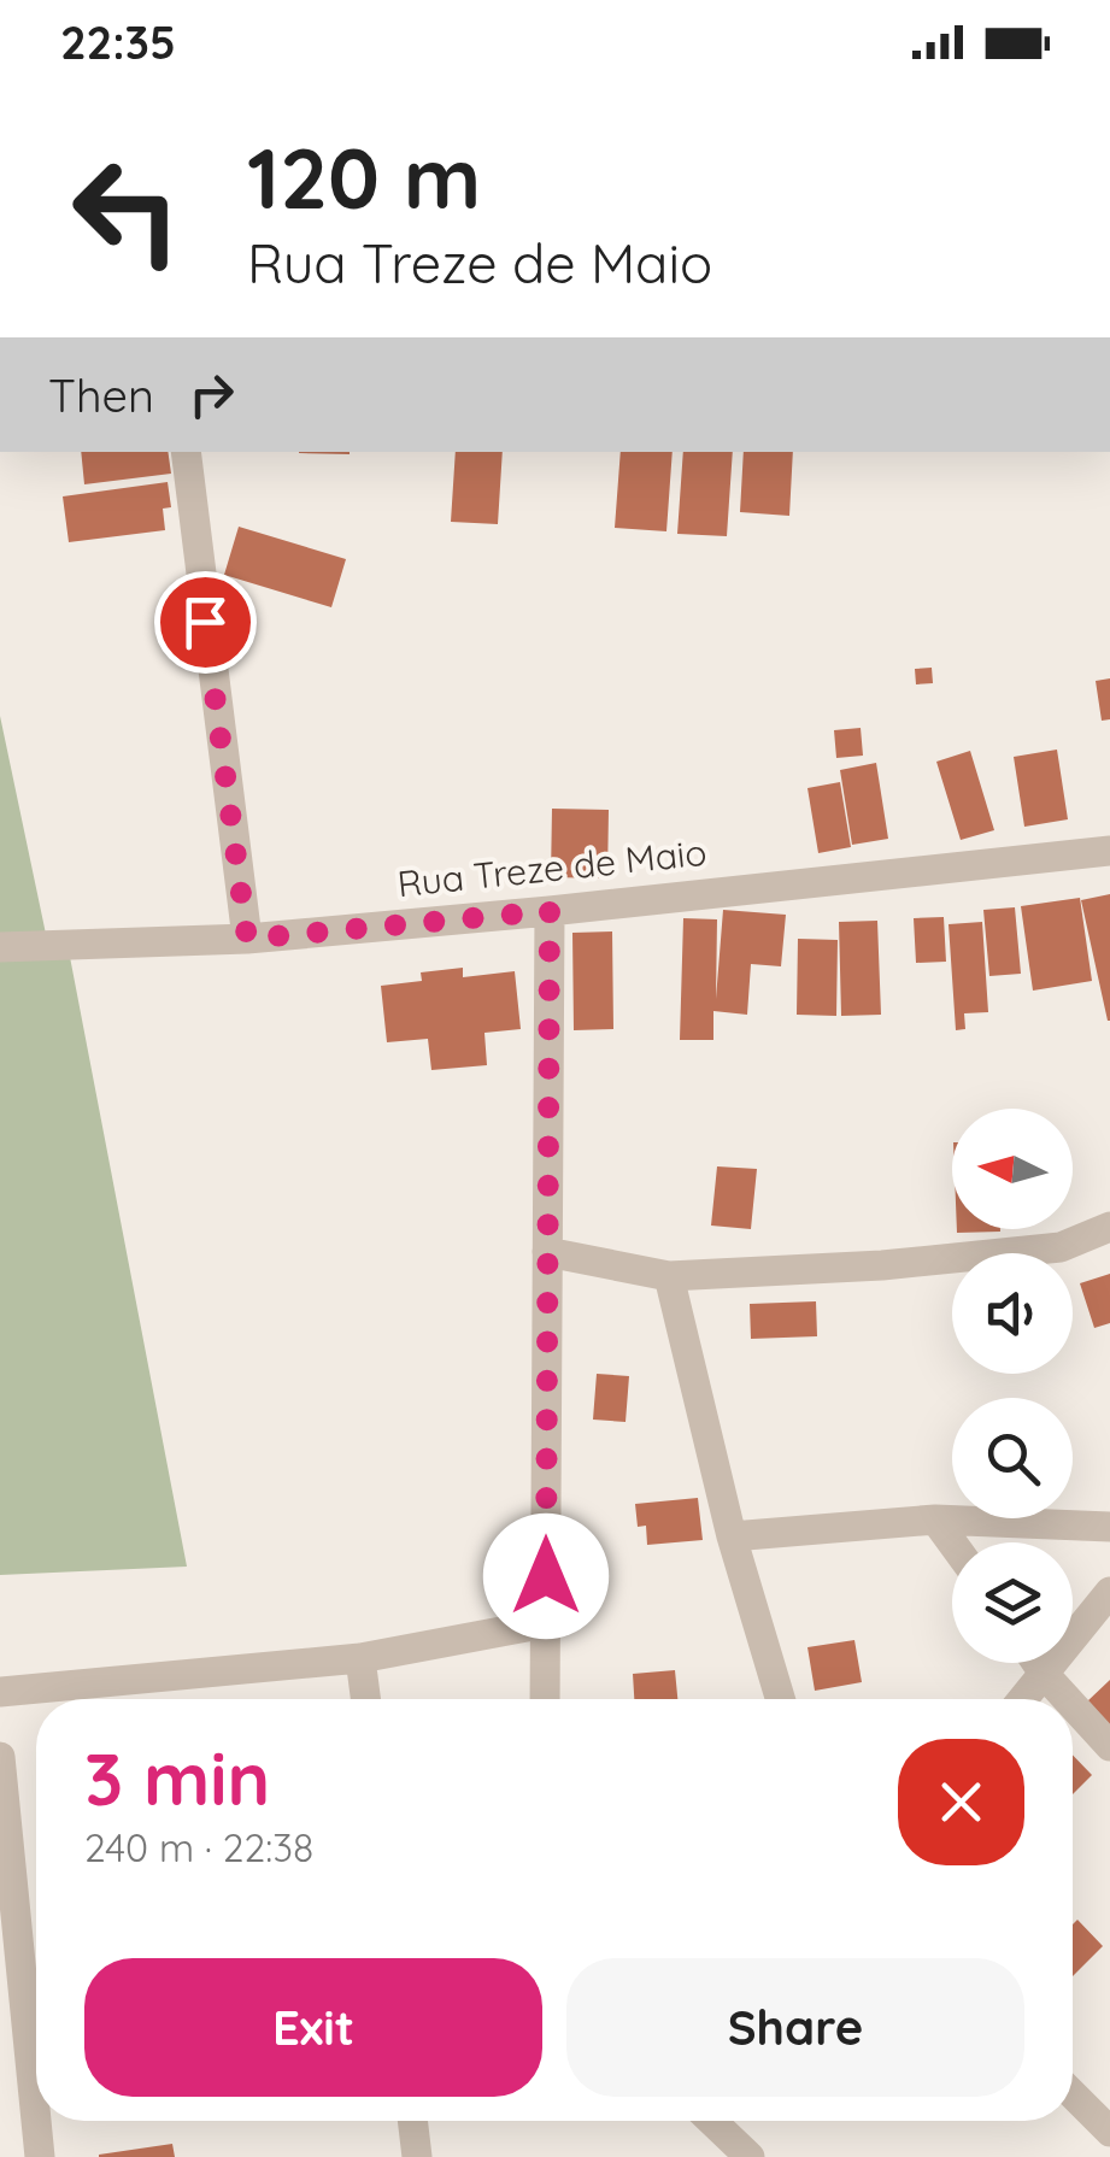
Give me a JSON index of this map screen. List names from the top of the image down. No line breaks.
{"streets":{"street":["Rua Treze de Maio"]},"north":"left","page":{"status":"22:35","turn":["120 m","Rua Treze de Maio"],"then":"Then","heading":["3 min","240 m · 22:38"],"buttons":["Exit","Share"]}}
